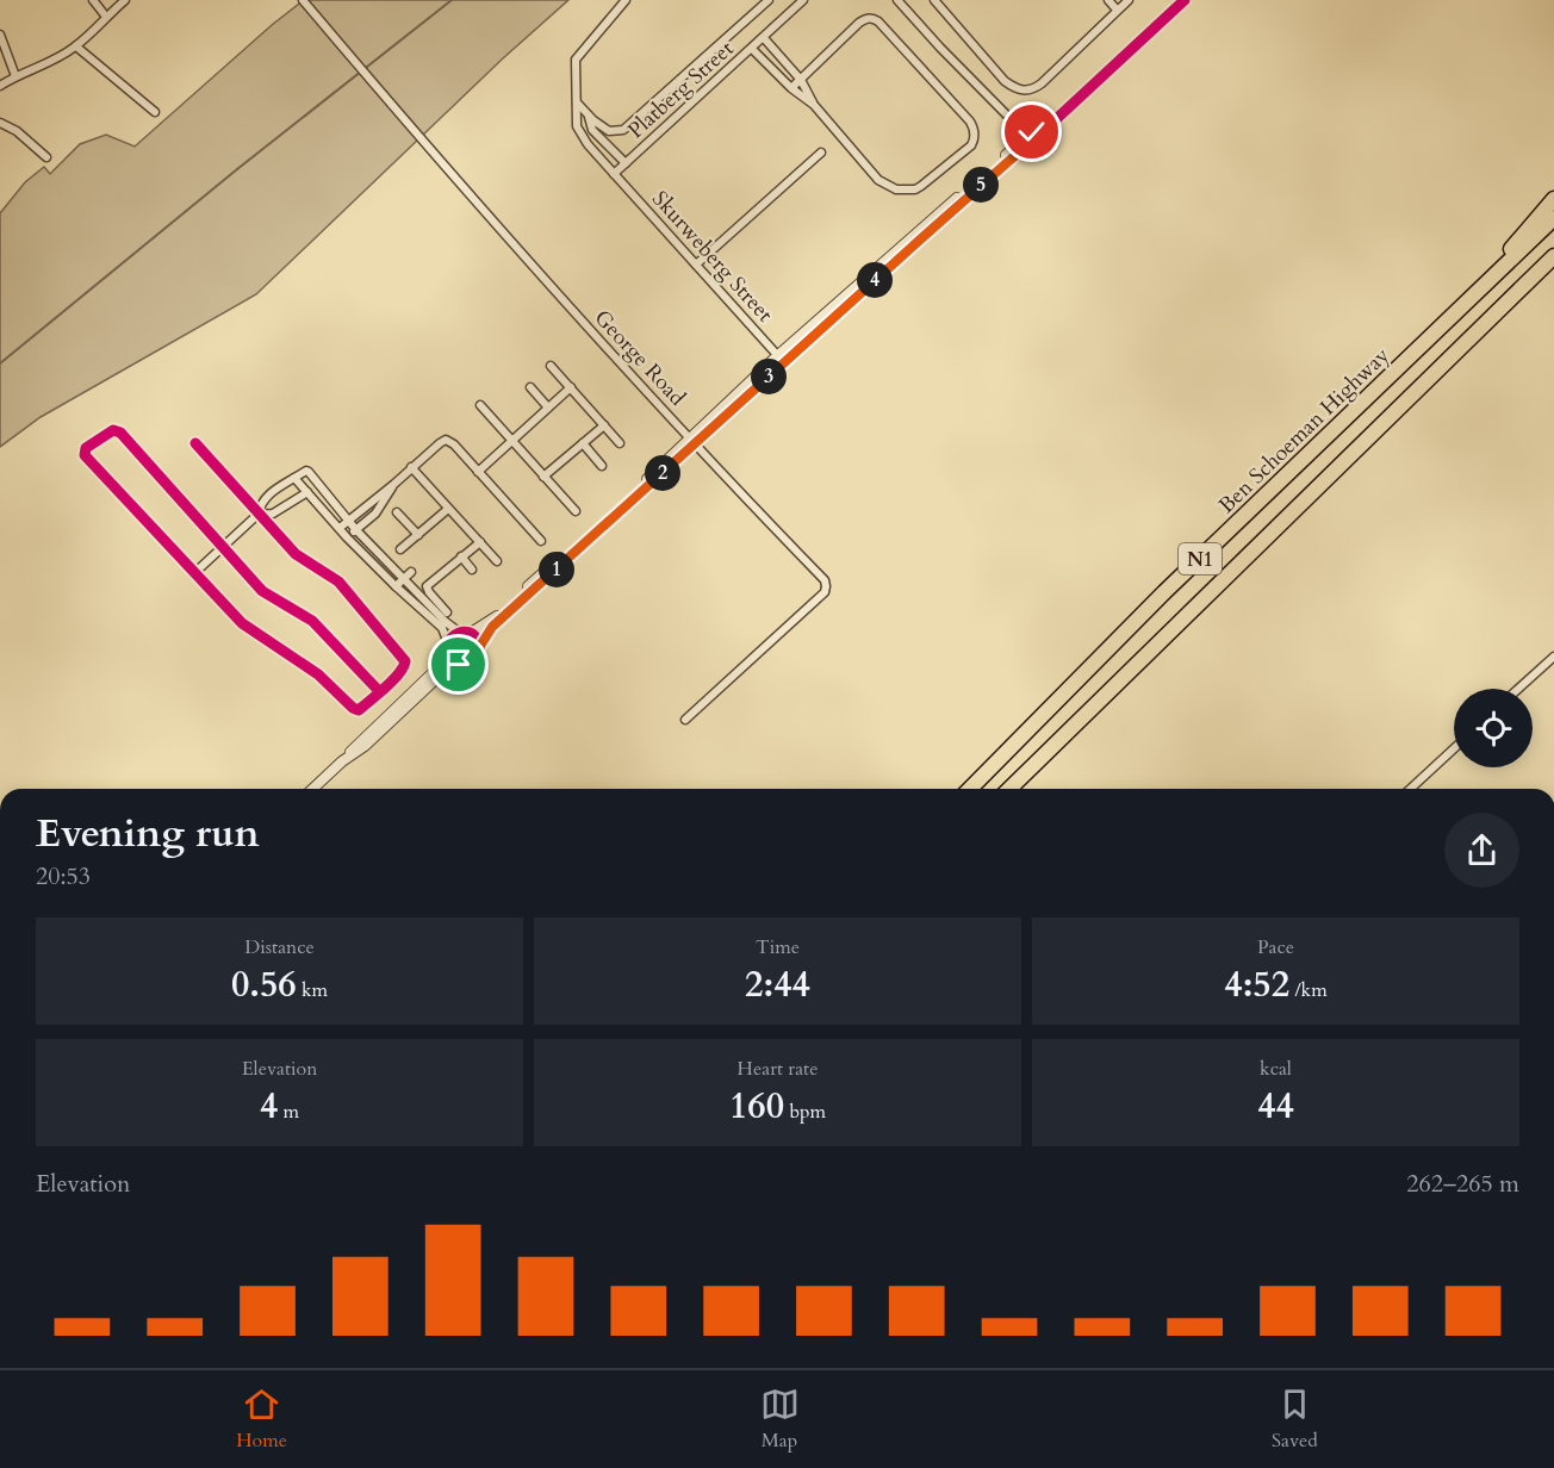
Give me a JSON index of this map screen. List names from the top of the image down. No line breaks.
{"streets":{"highway":["Ben Schoeman Highway","N1"],"street":["Platberg Street","Skurweberg Street","George Road"]},"crossings":[["Platberg Street","Skurweberg Street"]],"page":{"pins":["5","4","3","2","1"],"heading":["Evening run","20:53"],"stats":[["Distance","0.56 km"],["Time","2:44"],["Pace","4:52 /km"],["Elevation","4 m"],["Heart rate","160 bpm"],["kcal","44"]],"chart":["Elevation","262–265 m"],"tabs":["Home","Map","Saved"]}}
